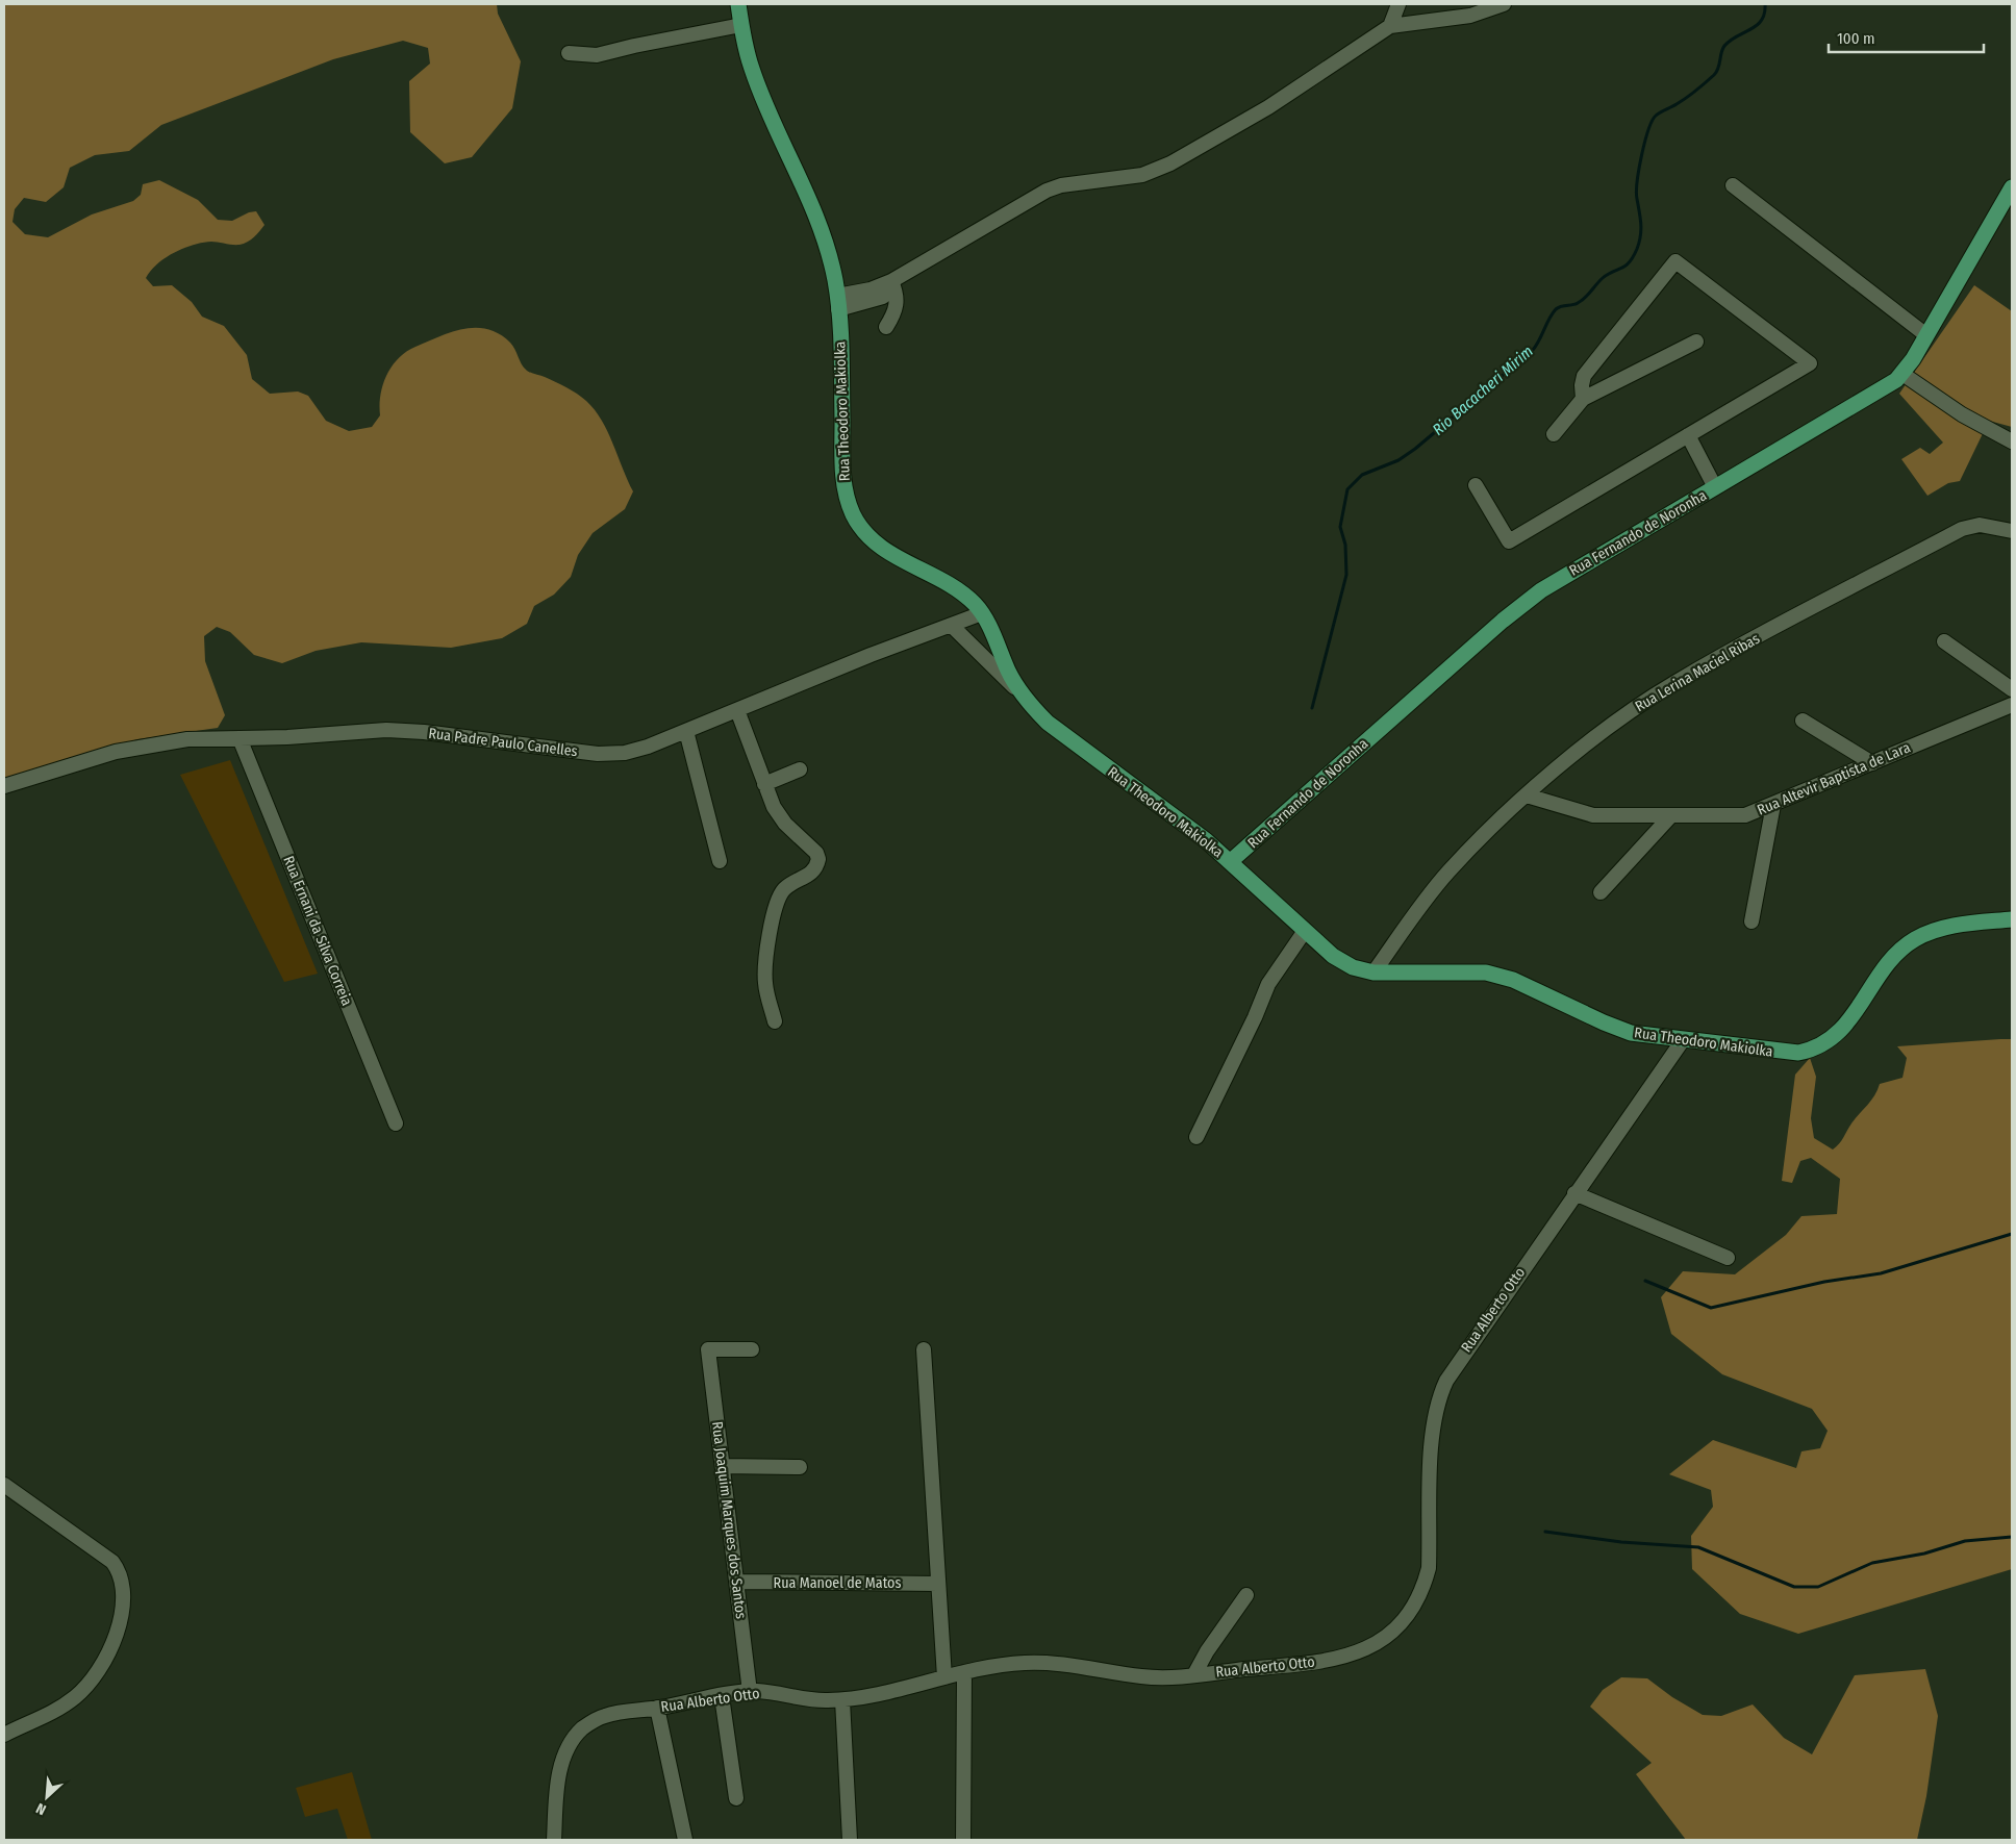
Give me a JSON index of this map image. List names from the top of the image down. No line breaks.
{"streets":{"main road":["Rua Theodoro Makiolka","Rua Fernando de Noronha"],"street":["Rua Lerina Maciel Ribas","Rua Padre Paulo Canelles","Rua Altevir Baptista de Lara","Rua Ernani da Silva Correia","Rua Alberto Otto","Rua Joaquim Marques dos Santos","Rua Manoel de Matos"]},"crossings":[["Rua Theodoro Makiolka","Rua Fernando de Noronha"],["Rua Theodoro Makiolka","Rua Lerina Maciel Ribas"],["Rua Theodoro Makiolka","Rua Padre Paulo Canelles"],["Rua Theodoro Makiolka","Rua Alberto Otto"],["Rua Lerina Maciel Ribas","Rua Altevir Baptista de Lara"],["Rua Padre Paulo Canelles","Rua Ernani da Silva Correia"],["Rua Alberto Otto","Rua Joaquim Marques dos Santos"],["Rua Joaquim Marques dos Santos","Rua Manoel de Matos"]],"water":["Rio Bacacheri Mirim"],"scale_bar":"100 m","north":"bottom left"}
